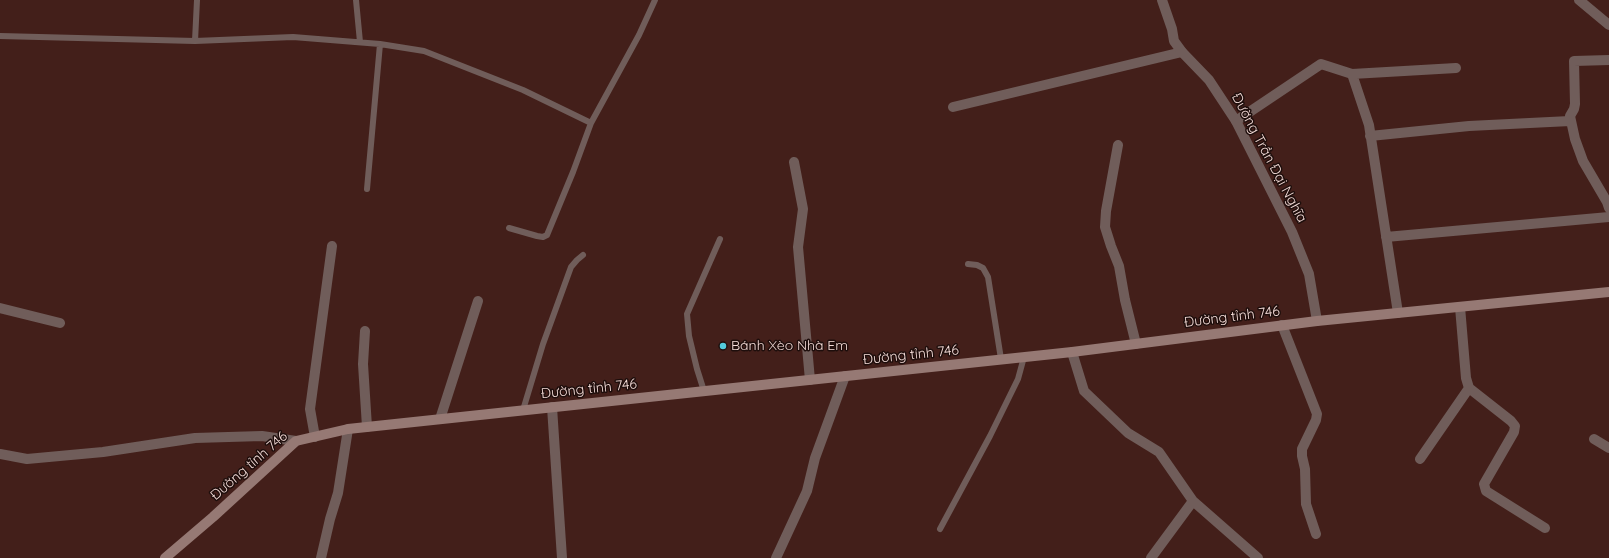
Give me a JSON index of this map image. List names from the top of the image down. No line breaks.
{"streets":{"main road":["Đường tỉnh 746"],"street":["Đường Trần Đại Nghĩa"]},"crossings":[["Đường Trần Đại Nghĩa","Đường tỉnh 746"]],"places":["Bánh Xèo Nhà Em"]}
